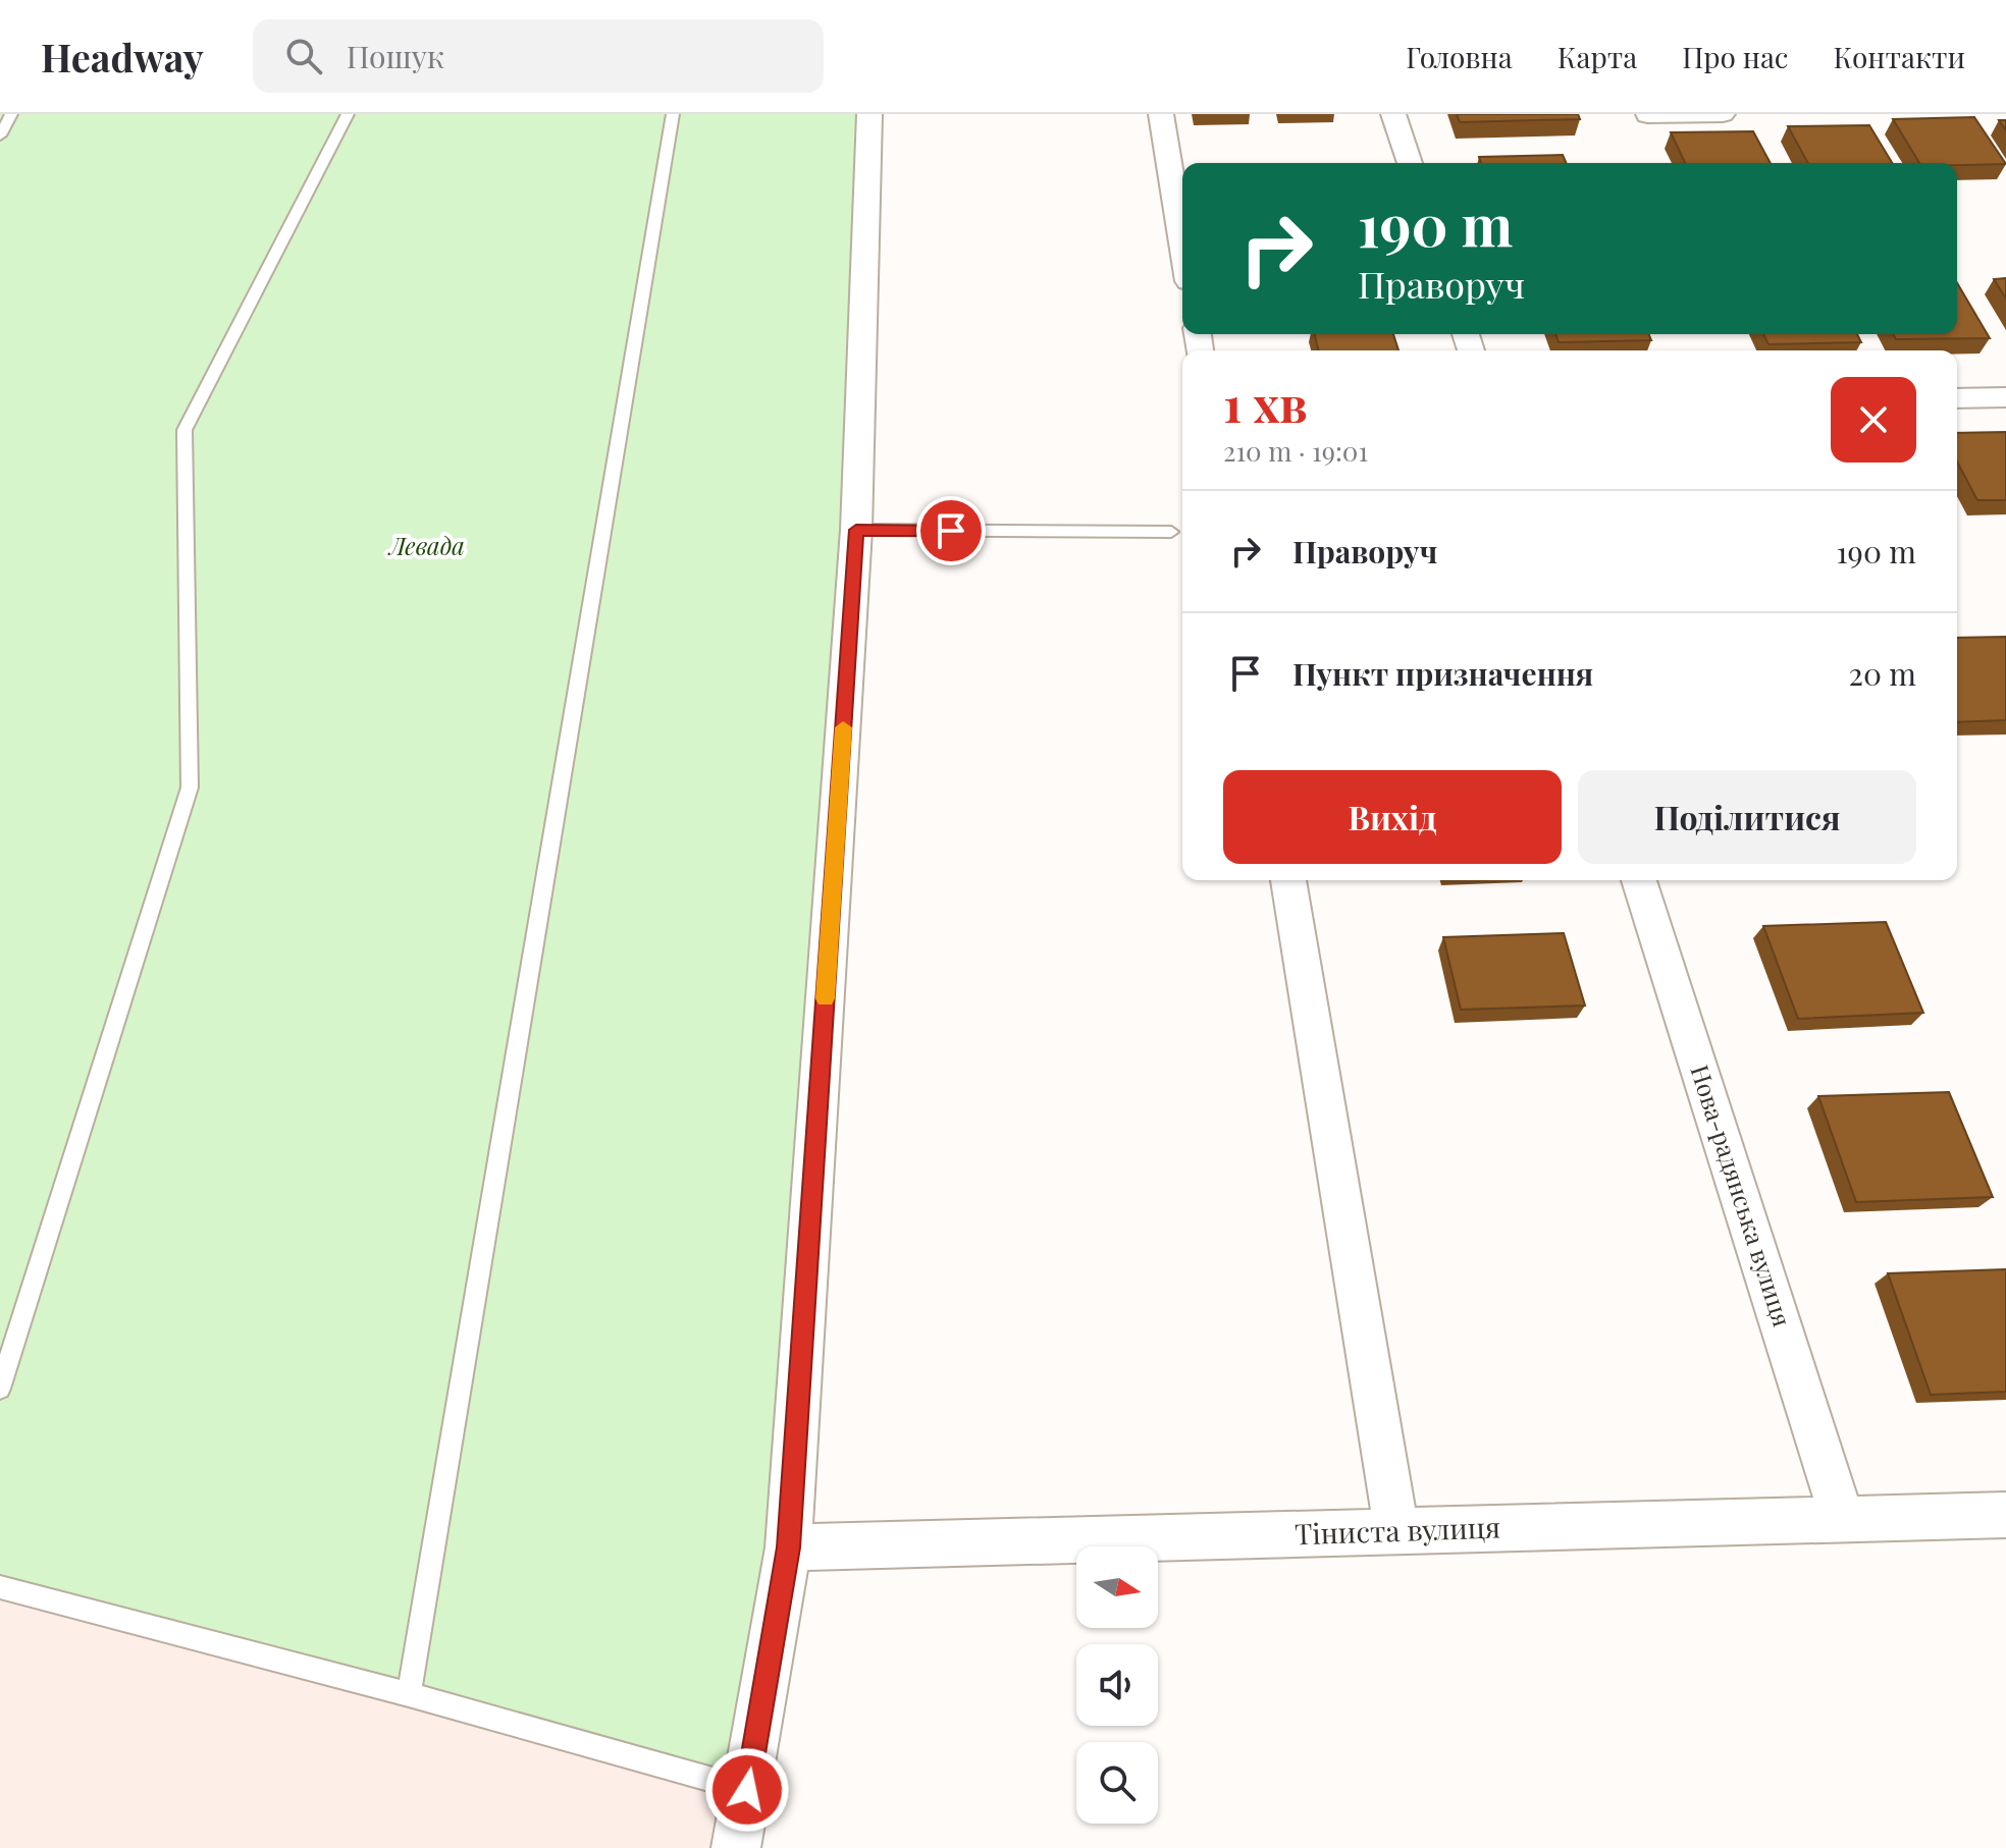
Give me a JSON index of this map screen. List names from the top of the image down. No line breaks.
{"streets":{"street":["Нова-радянська вулиця","Тіниста вулиця"]},"crossings":[["Нова-радянська вулиця","Тіниста вулиця"]],"parks":["Левада"],"north":"right","page":{"header":"Headway","search":"Пошук","nav":["Головна","Карта","Про нас","Контакти"],"turn":["190 m","Праворуч"],"heading":["1 хв","210 m · 19:01"],"list":[{"name":"Праворуч","value":"190 m"},{"name":"Пункт призначення","value":"20 m"}],"buttons":["Вихід","Поділитися"]}}
